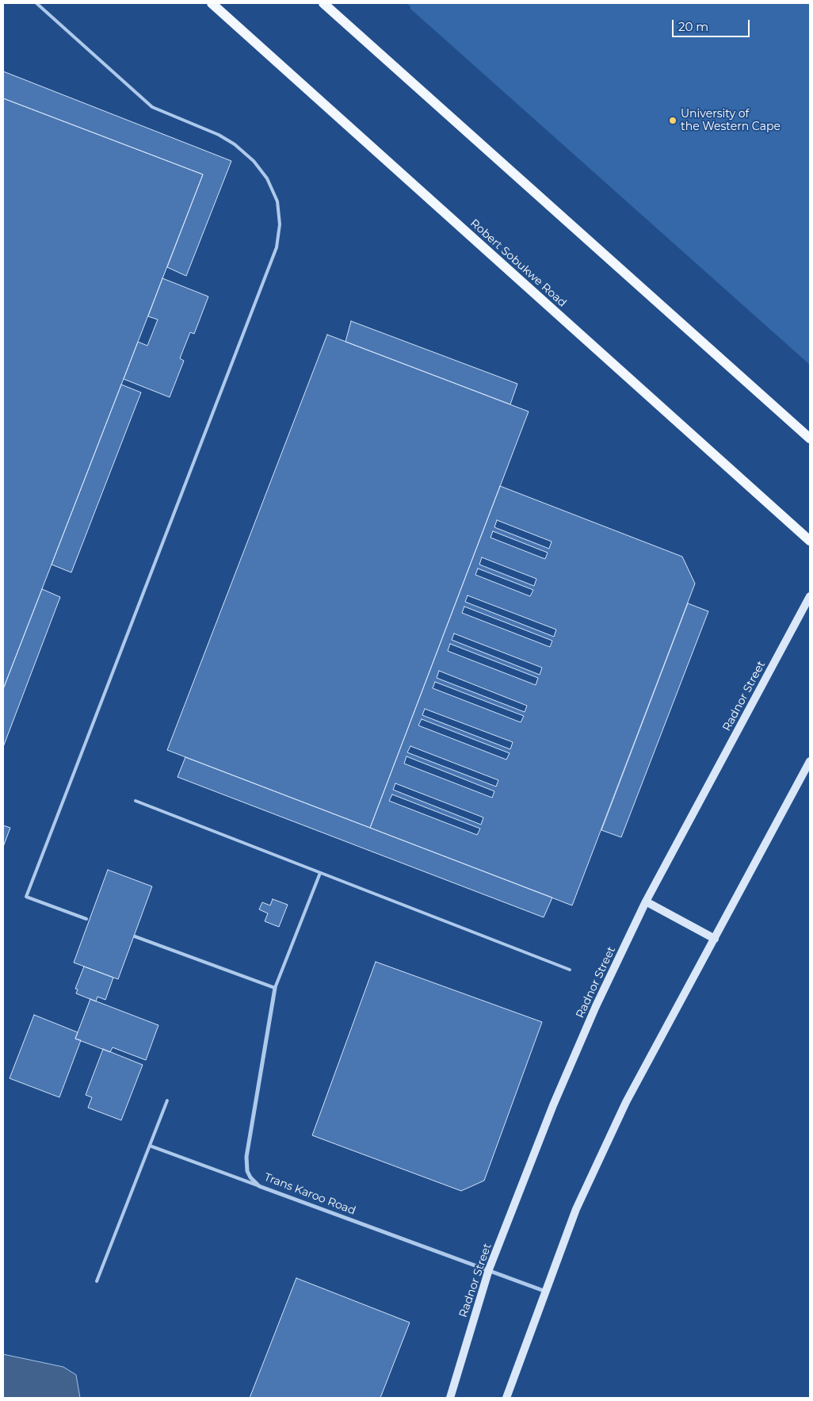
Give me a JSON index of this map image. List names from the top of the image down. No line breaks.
{"streets":{"main road":["Robert Sobukwe Road"],"street":["Radnor Street","Trans Karoo Road"]},"crossings":[["Radnor Street","Trans Karoo Road"]],"places":["University of the Western Cape"],"scale_bar":"20 m"}
